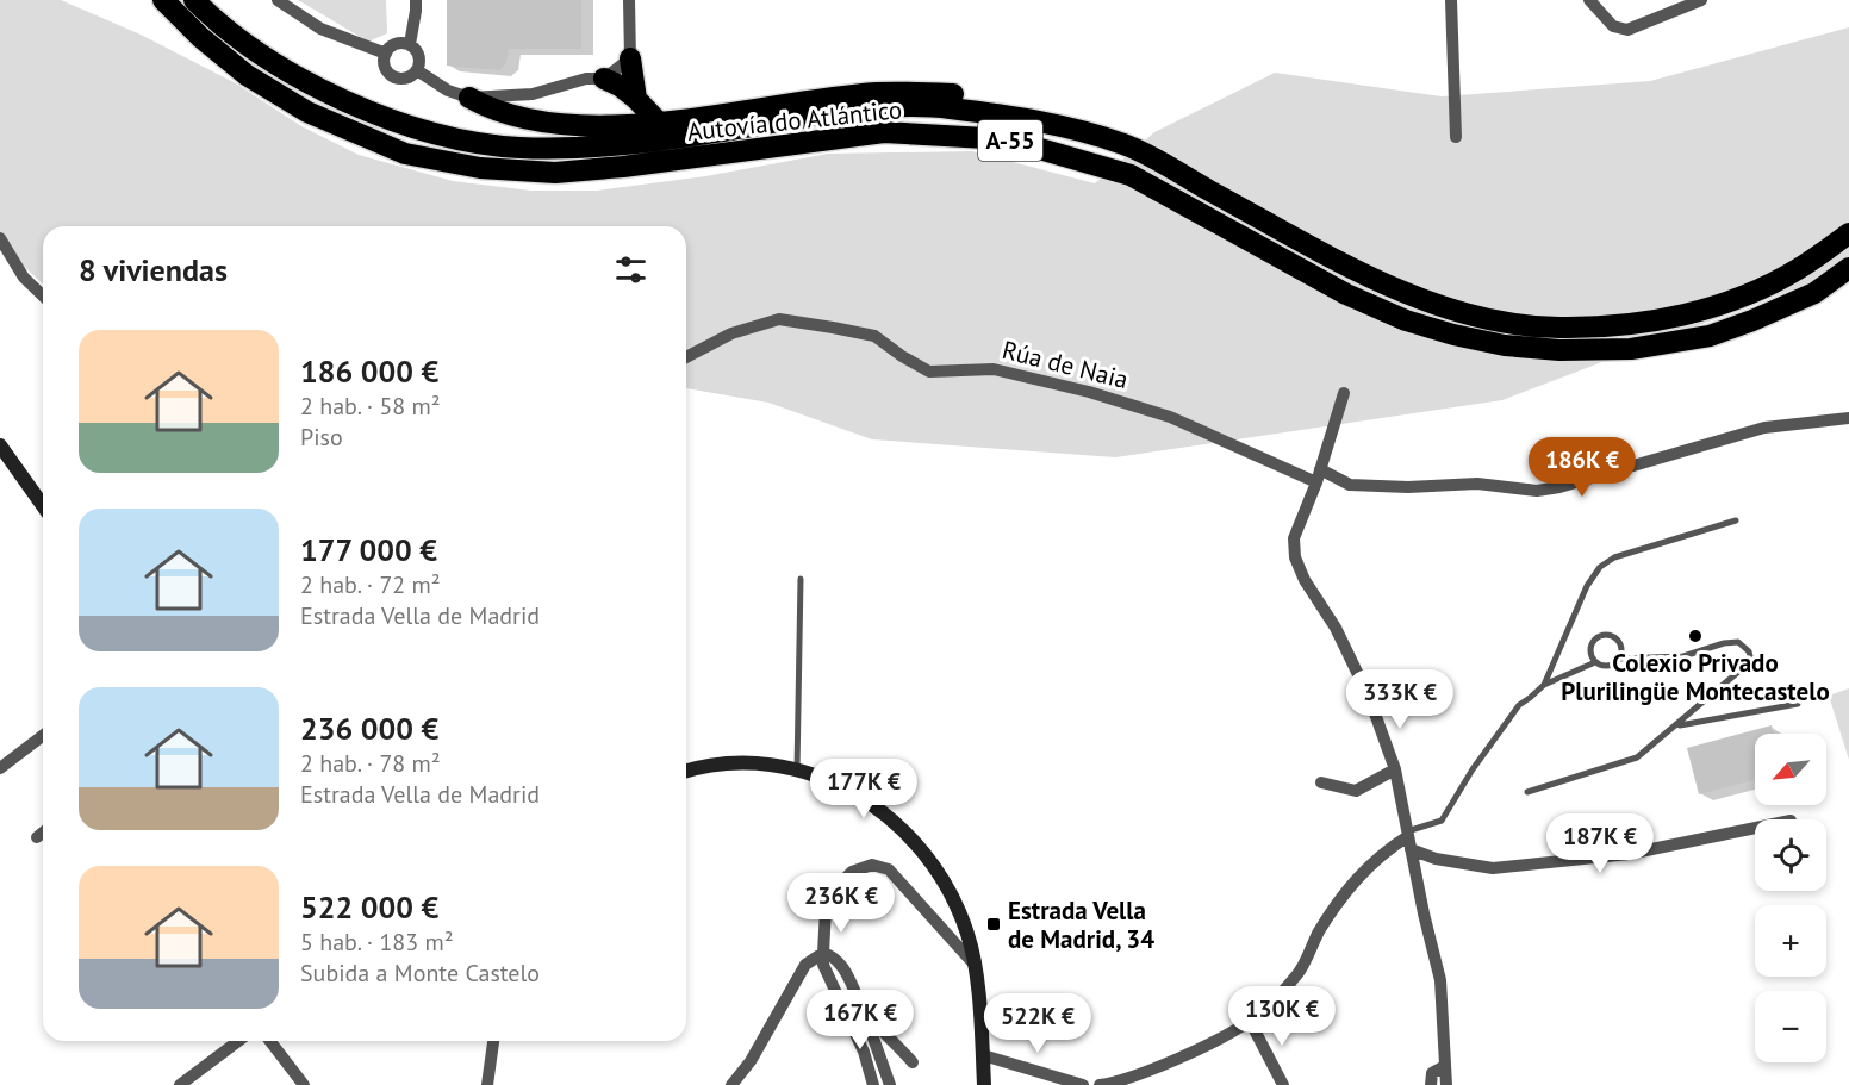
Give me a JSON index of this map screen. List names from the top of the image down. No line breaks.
{"streets":{"highway":["Autovía do Atlántico","A-55"],"street":["Rúa de Naia"]},"crossings":[["Autovía do Atlántico","A-55"]],"places":{"other":["Colexio Privado Plurilingüe Montecastelo"],"transit":["Estrada Vella de Madrid, 34"]},"north":"bottom left","page":{"heading":"8 viviendas","list":[{"name":"186 000 €","note":"2 hab. · 58 m² · Piso"},{"name":"177 000 €","note":"2 hab. · 72 m² · Estrada Vella de Madrid"},{"name":"236 000 €","note":"2 hab. · 78 m² · Estrada Vella de Madrid"},{"name":"522 000 €","note":"5 hab. · 183 m² · Subida a Monte Castelo"}],"price":["186K €","333K €","177K €","187K €","236K €","130K €","167K €","522K €"],"map_buttons":["+","−"]}}
